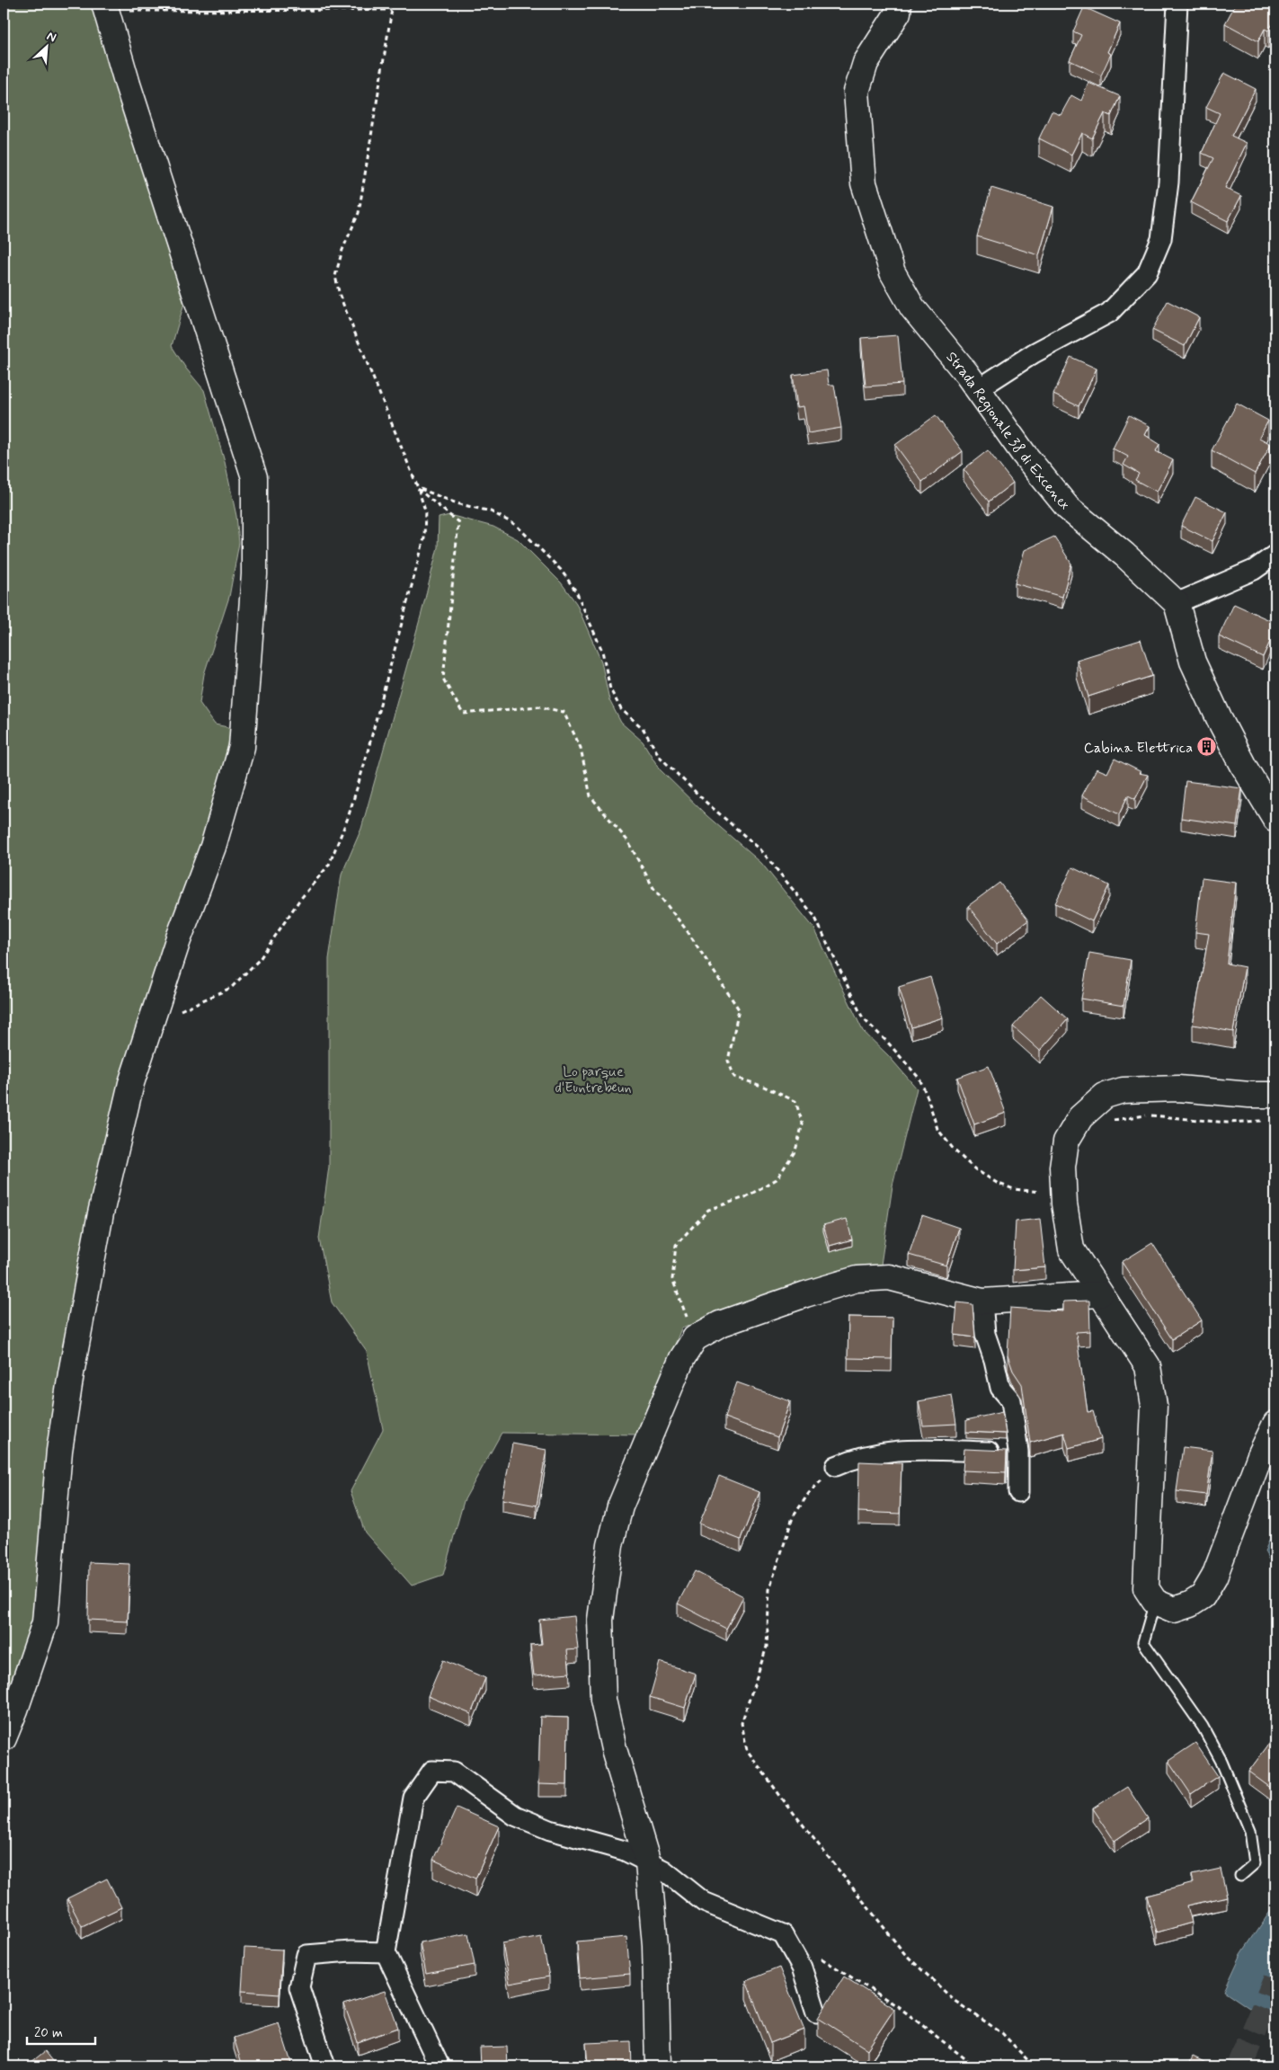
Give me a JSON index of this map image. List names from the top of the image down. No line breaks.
{"streets":{"street":["Strada Regionale 38 di Excenex"]},"parks":["Lo parque d'Euntrebeun"],"places":{"building":["Cabina Elettrica"]},"scale_bar":"20 m","north":"top right"}
